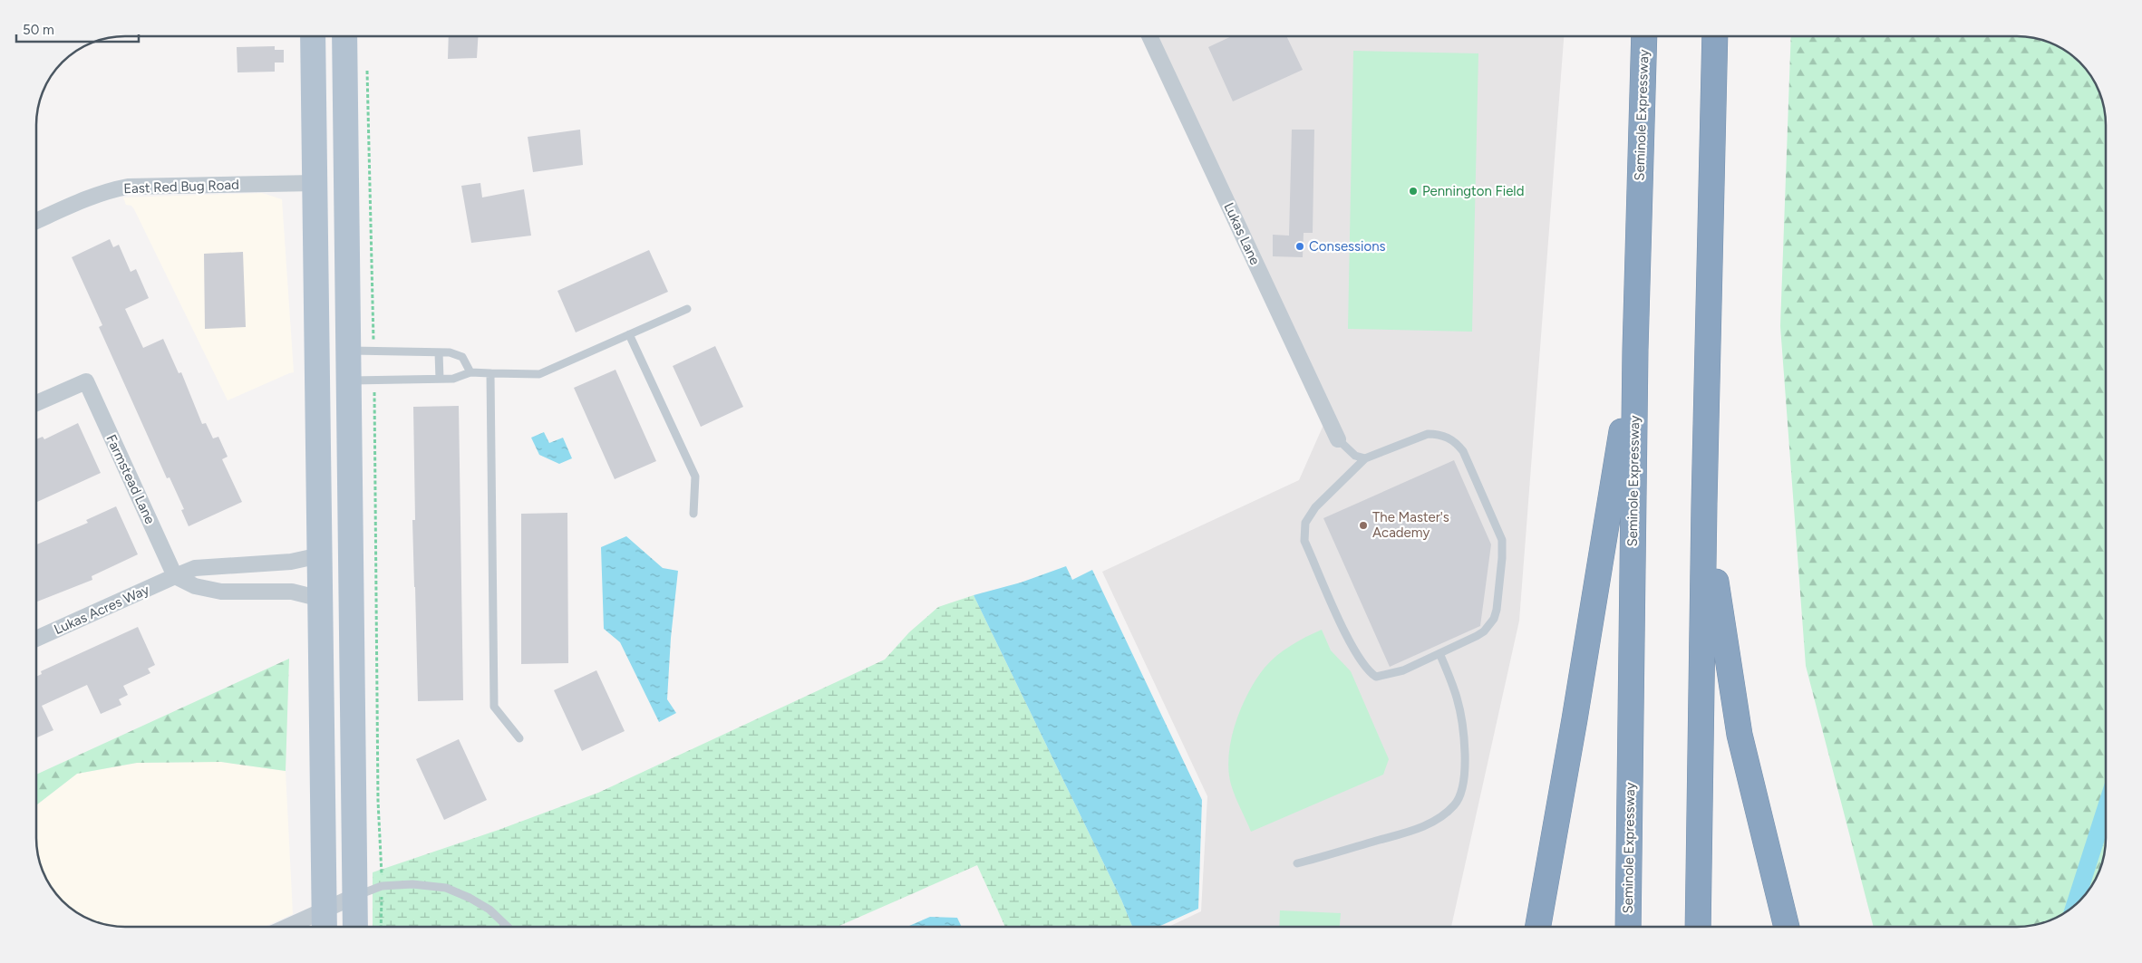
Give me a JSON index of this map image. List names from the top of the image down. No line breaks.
{"streets":{"highway":["Seminole Expressway"],"street":["East Red Bug Road","Lukas Lane","Farmstead Lane","Lukas Acres Way"]},"crossings":[["Farmstead Lane","Lukas Acres Way"]],"places":["Pennington Field","Consessions","The Master's Academy"],"scale_bar":"50 m"}
